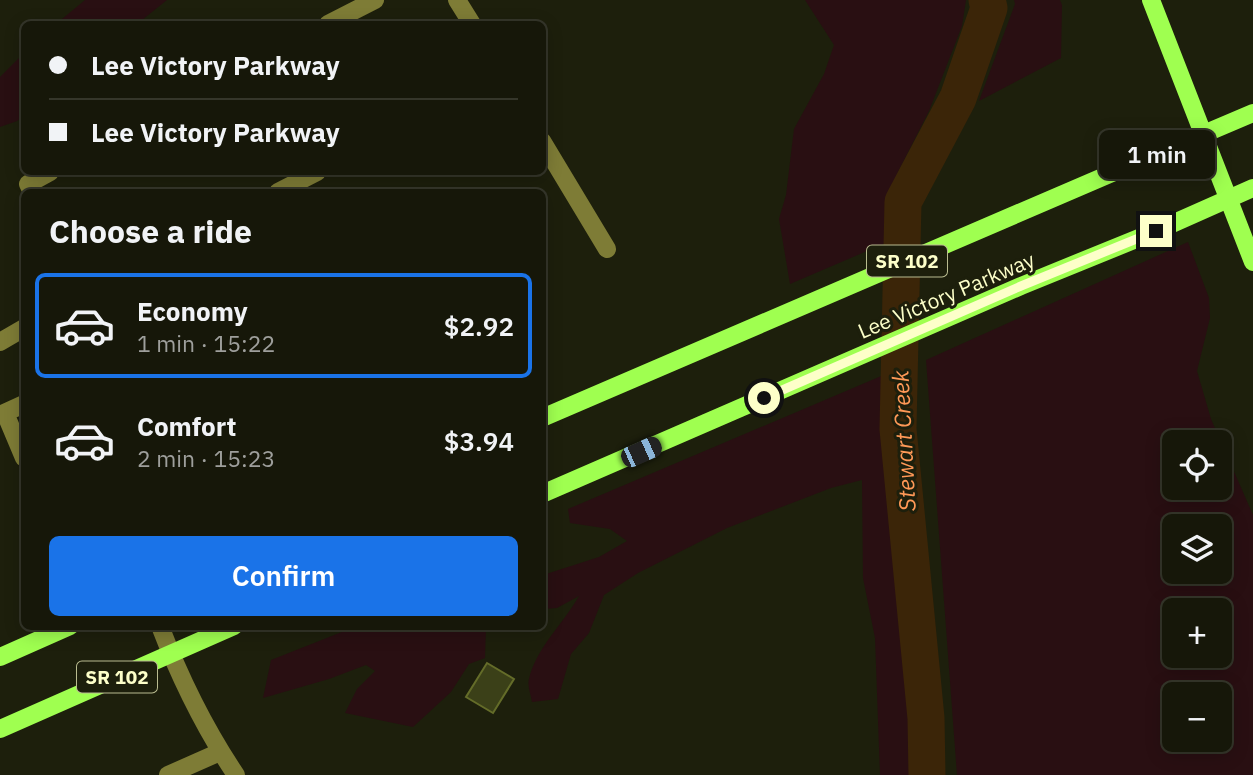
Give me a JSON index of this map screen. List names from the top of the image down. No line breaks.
{"streets":{"main road":["SR 102","Lee Victory Parkway"]},"water":["Stewart Creek"],"page":{"banner":["Lee Victory Parkway","Lee Victory Parkway"],"bubble":"1 min","heading":"Choose a ride","list":[{"name":"Economy","note":"1 min · 15:22","value":"$2.92"},{"name":"Comfort","note":"2 min · 15:23","value":"$3.94"}],"map_buttons":["+","−"],"buttons":"Confirm"}}
